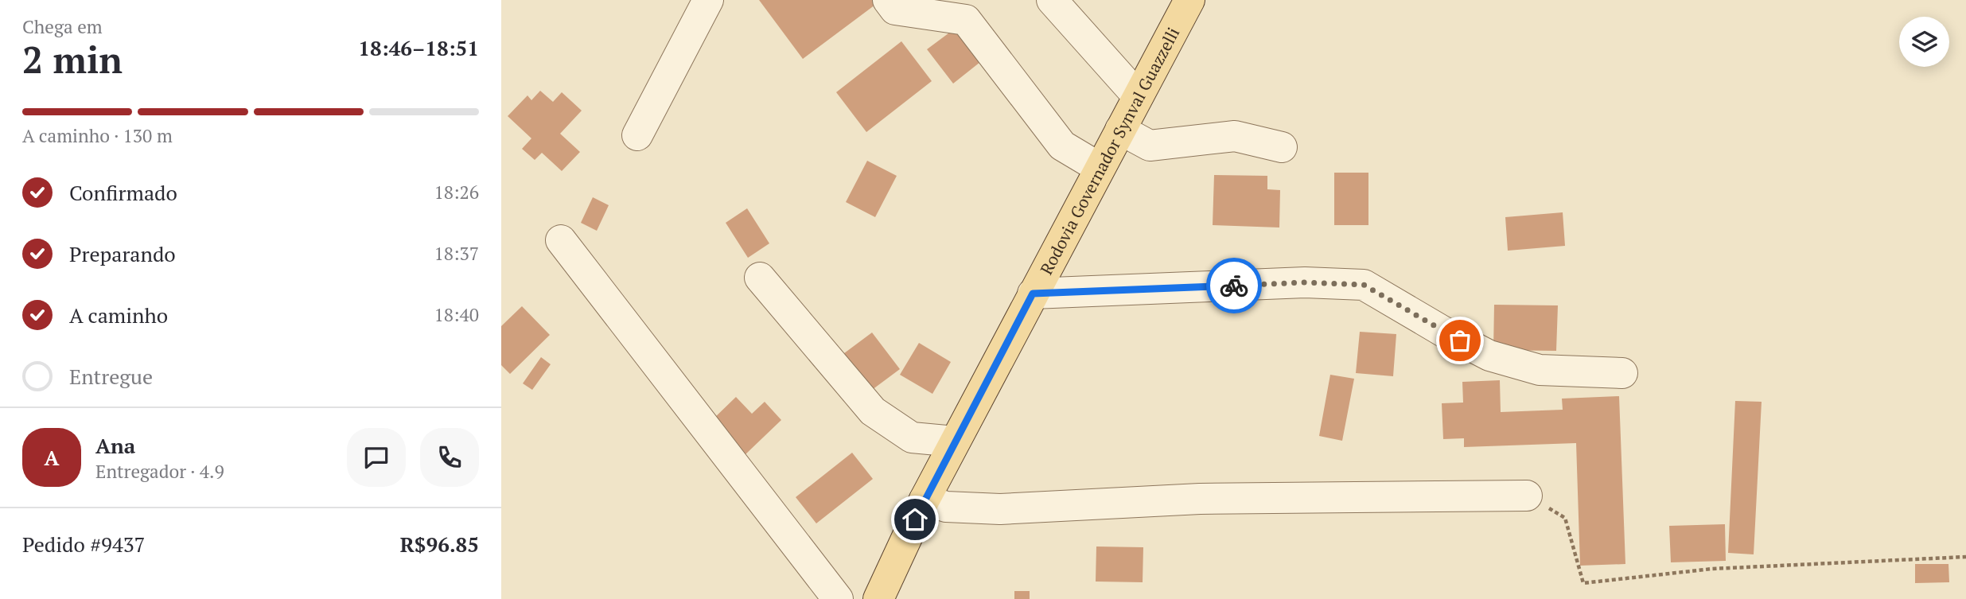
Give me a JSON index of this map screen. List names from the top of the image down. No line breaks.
{"streets":{"main road":["Rodovia Governador Synval Guazzelli"]},"page":{"heading":["2 min","Chega em","18:46–18:51"],"panel":["Ana","Entregador · 4.9","Pedido #9437","R$96.85"],"bar":"A caminho · 130 m","list":[["Confirmado","18:26"],["Preparando","18:37"],["A caminho","18:40"],"Entregue"],"round":"A"}}
